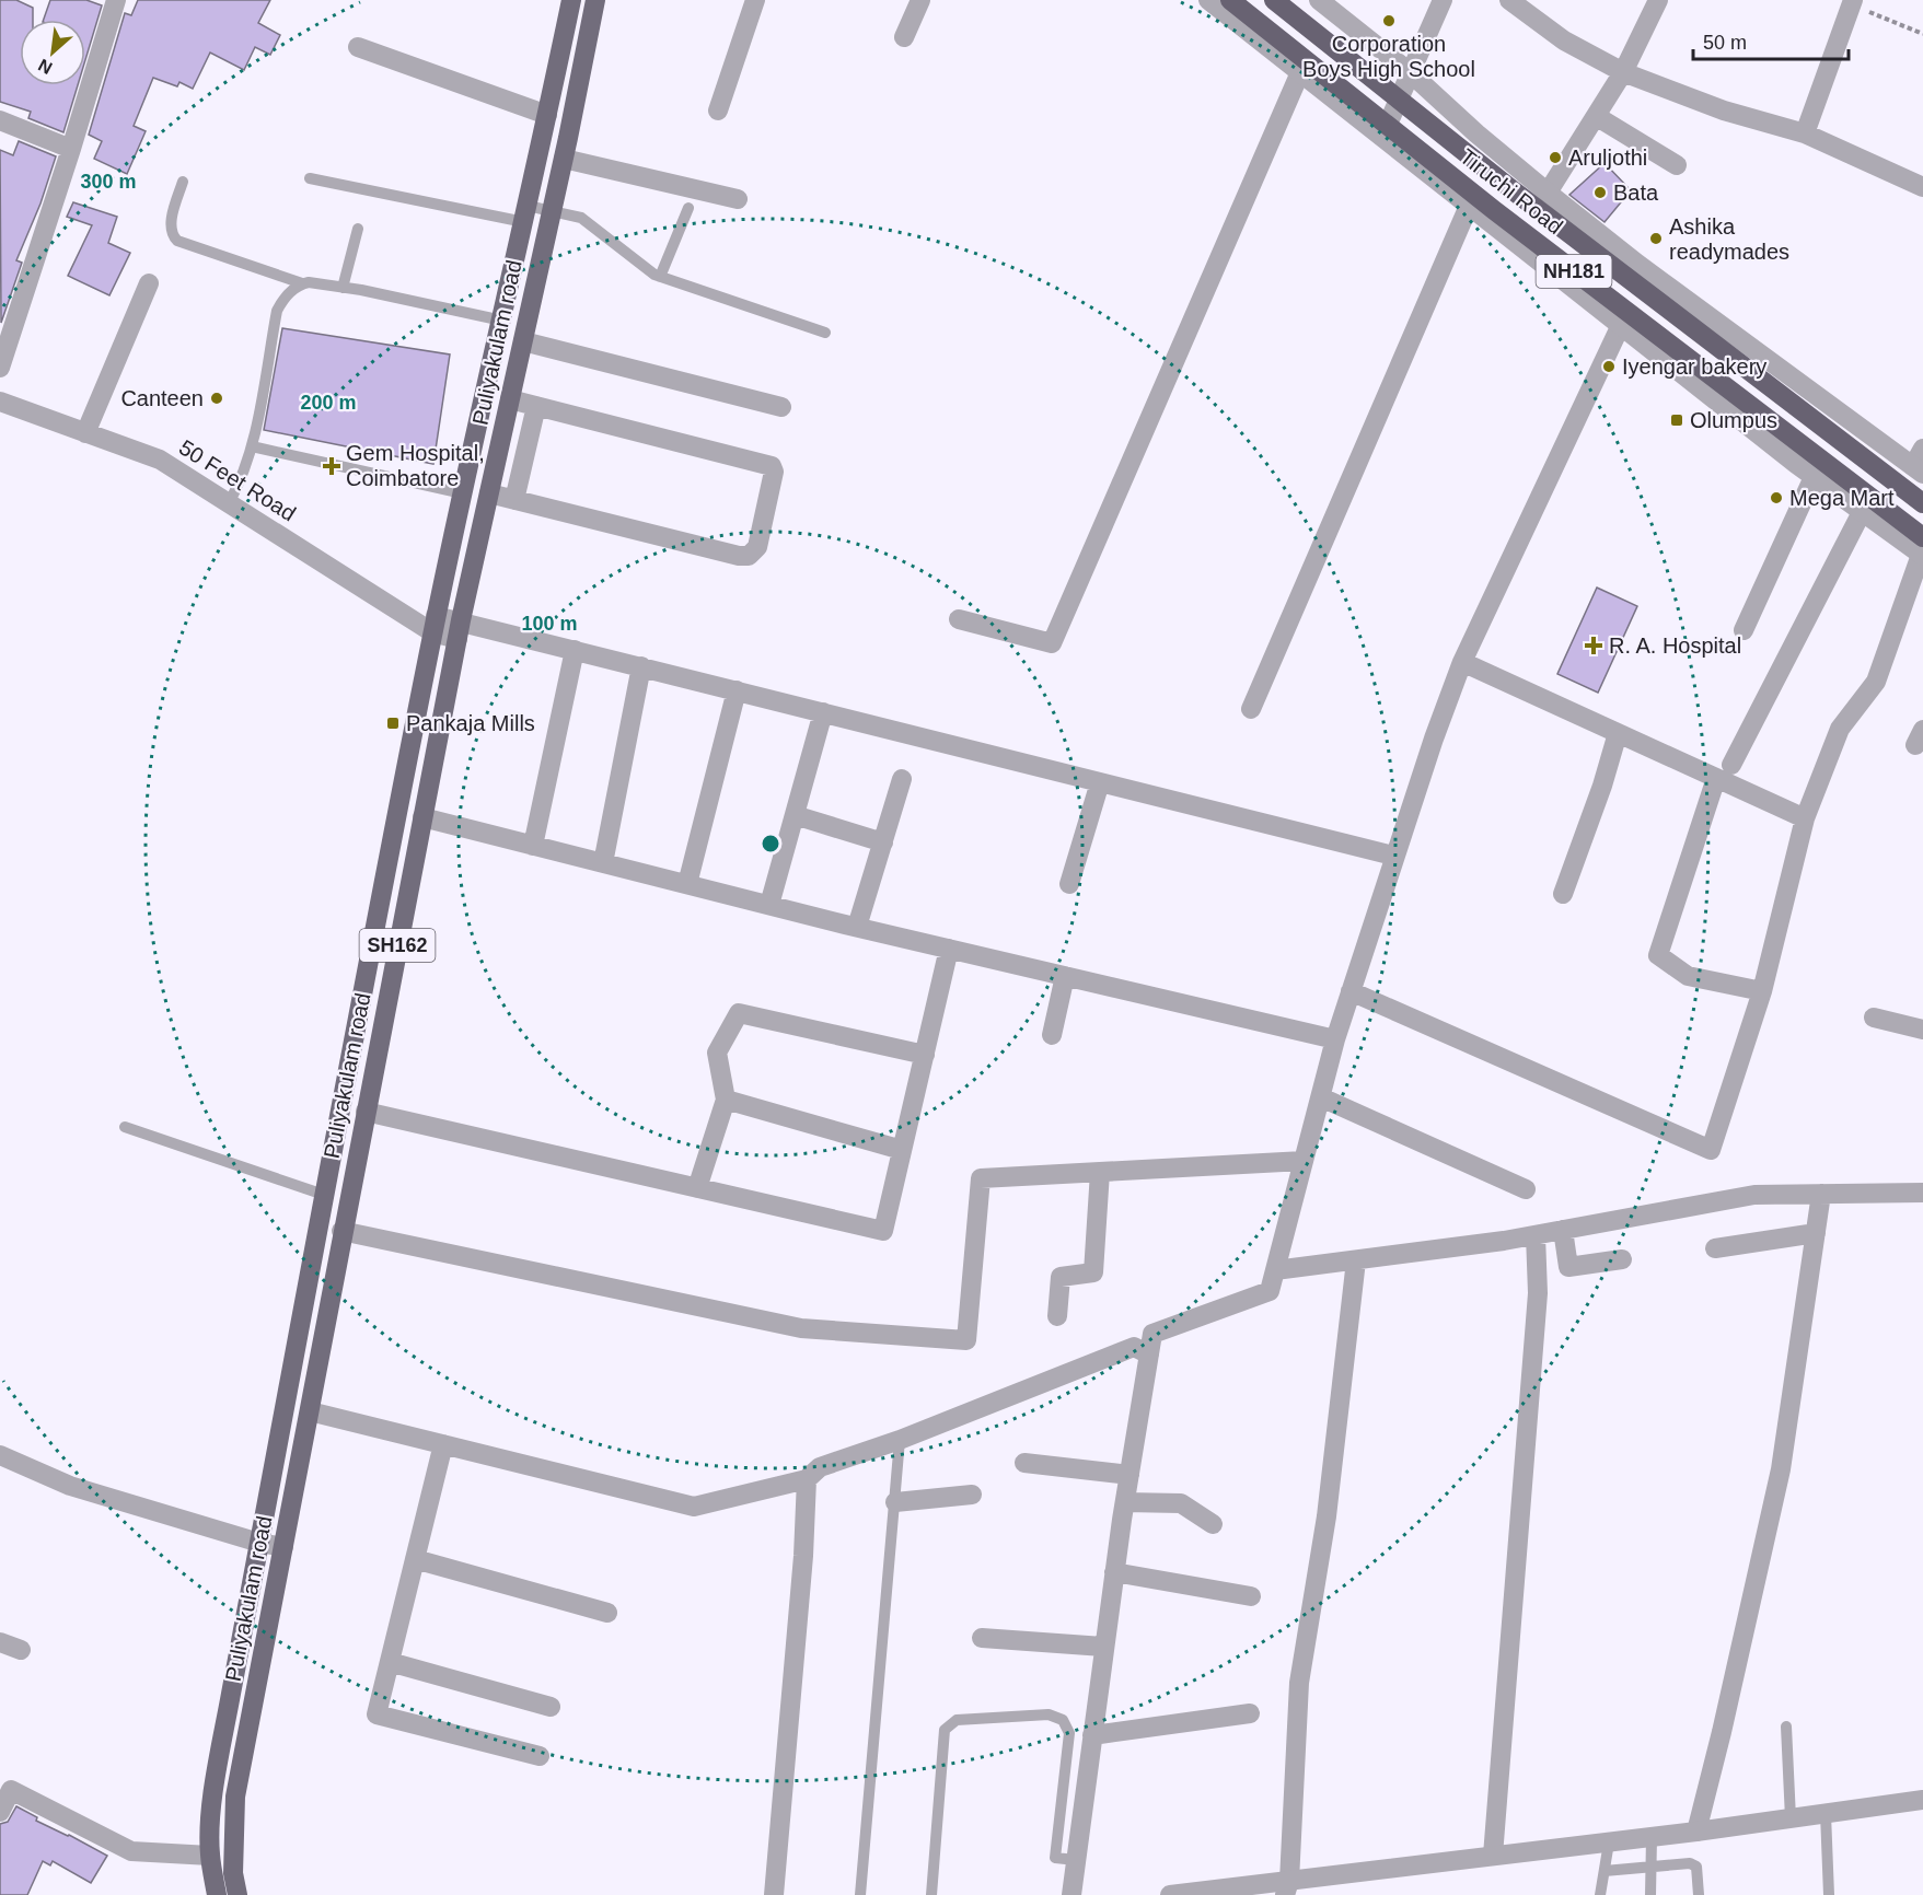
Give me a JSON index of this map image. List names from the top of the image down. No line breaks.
{"streets":{"highway":["Tiruchi Road","NH181"],"main road":["Puliyakulam road","SH162"],"street":["50 Feet Road"]},"crossings":[["Puliyakulam road","50 Feet Road"]],"places":{"other":["Corporation Boys High School","Aruljothi","Bata","Ashika readymades","Iyengar bakery","Canteen","Mega Mart"],"transit":["Olumpus","Pankaja Mills"],"health":["Gem Hospital, Coimbatore","R. A. Hospital"]},"scale_bar":"50 m","north":"bottom left","rings":["300 m","200 m","100 m"]}
